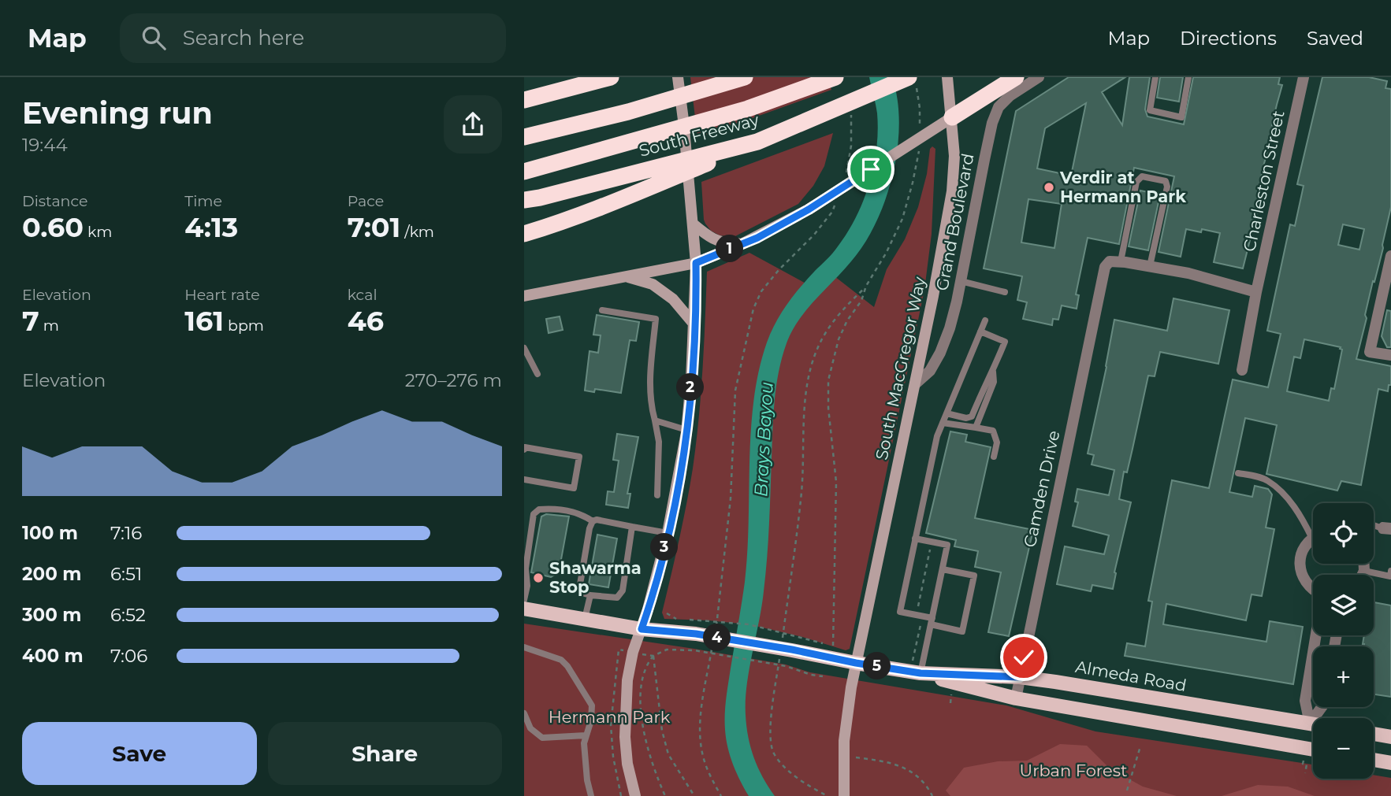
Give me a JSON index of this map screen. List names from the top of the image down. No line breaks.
{"streets":{"highway":["South Freeway"],"main road":["South MacGregor Way","Almeda Road"],"street":["Charleston Street","Grand Boulevard","Camden Drive"]},"crossings":[["Grand Boulevard","South MacGregor Way"],["South MacGregor Way","Almeda Road"],["Camden Drive","Almeda Road"]],"water":["Brays Bayou"],"parks":["Hermann Park","Urban Forest"],"places":["Verdir at Hermann Park","Shawarma Stop"],"page":{"header":"Map","search":"Search here","nav":["Map","Directions","Saved"],"heading":["Evening run","19:44"],"stats":[["Distance","0.60 km"],["Time","4:13"],["Pace","7:01 /km"],["Elevation","7 m"],["Heart rate","161 bpm"],["kcal","46"]],"pins":["1","2","3","4","5"],"chart":["Elevation","270–276 m"],"map_buttons":["+","−"],"list":[{"name":"100 m","note":"7:16"},{"name":"200 m","note":"6:51"},{"name":"300 m","note":"6:52"},{"name":"400 m","note":"7:06"}],"buttons":["Save","Share"]}}
